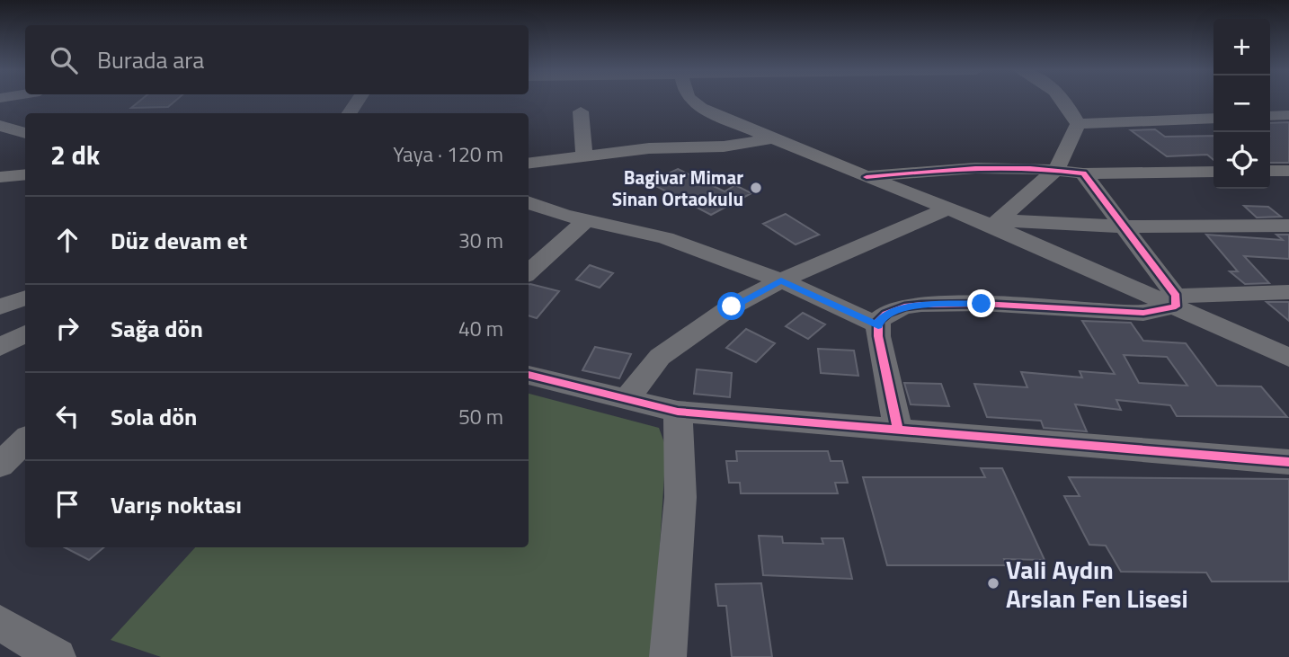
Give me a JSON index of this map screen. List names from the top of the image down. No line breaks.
{"places":["Bagivar Mimar Sinan Ortaokulu","Vali Aydın Arslan Fen Lisesi"],"page":{"map_buttons":["+","−"],"search":"Burada ara","heading":["2 dk","Yaya · 120 m"],"list":[["Düz devam et","30 m"],["Sağa dön","40 m"],["Sola dön","50 m"],"Varış noktası"]}}
